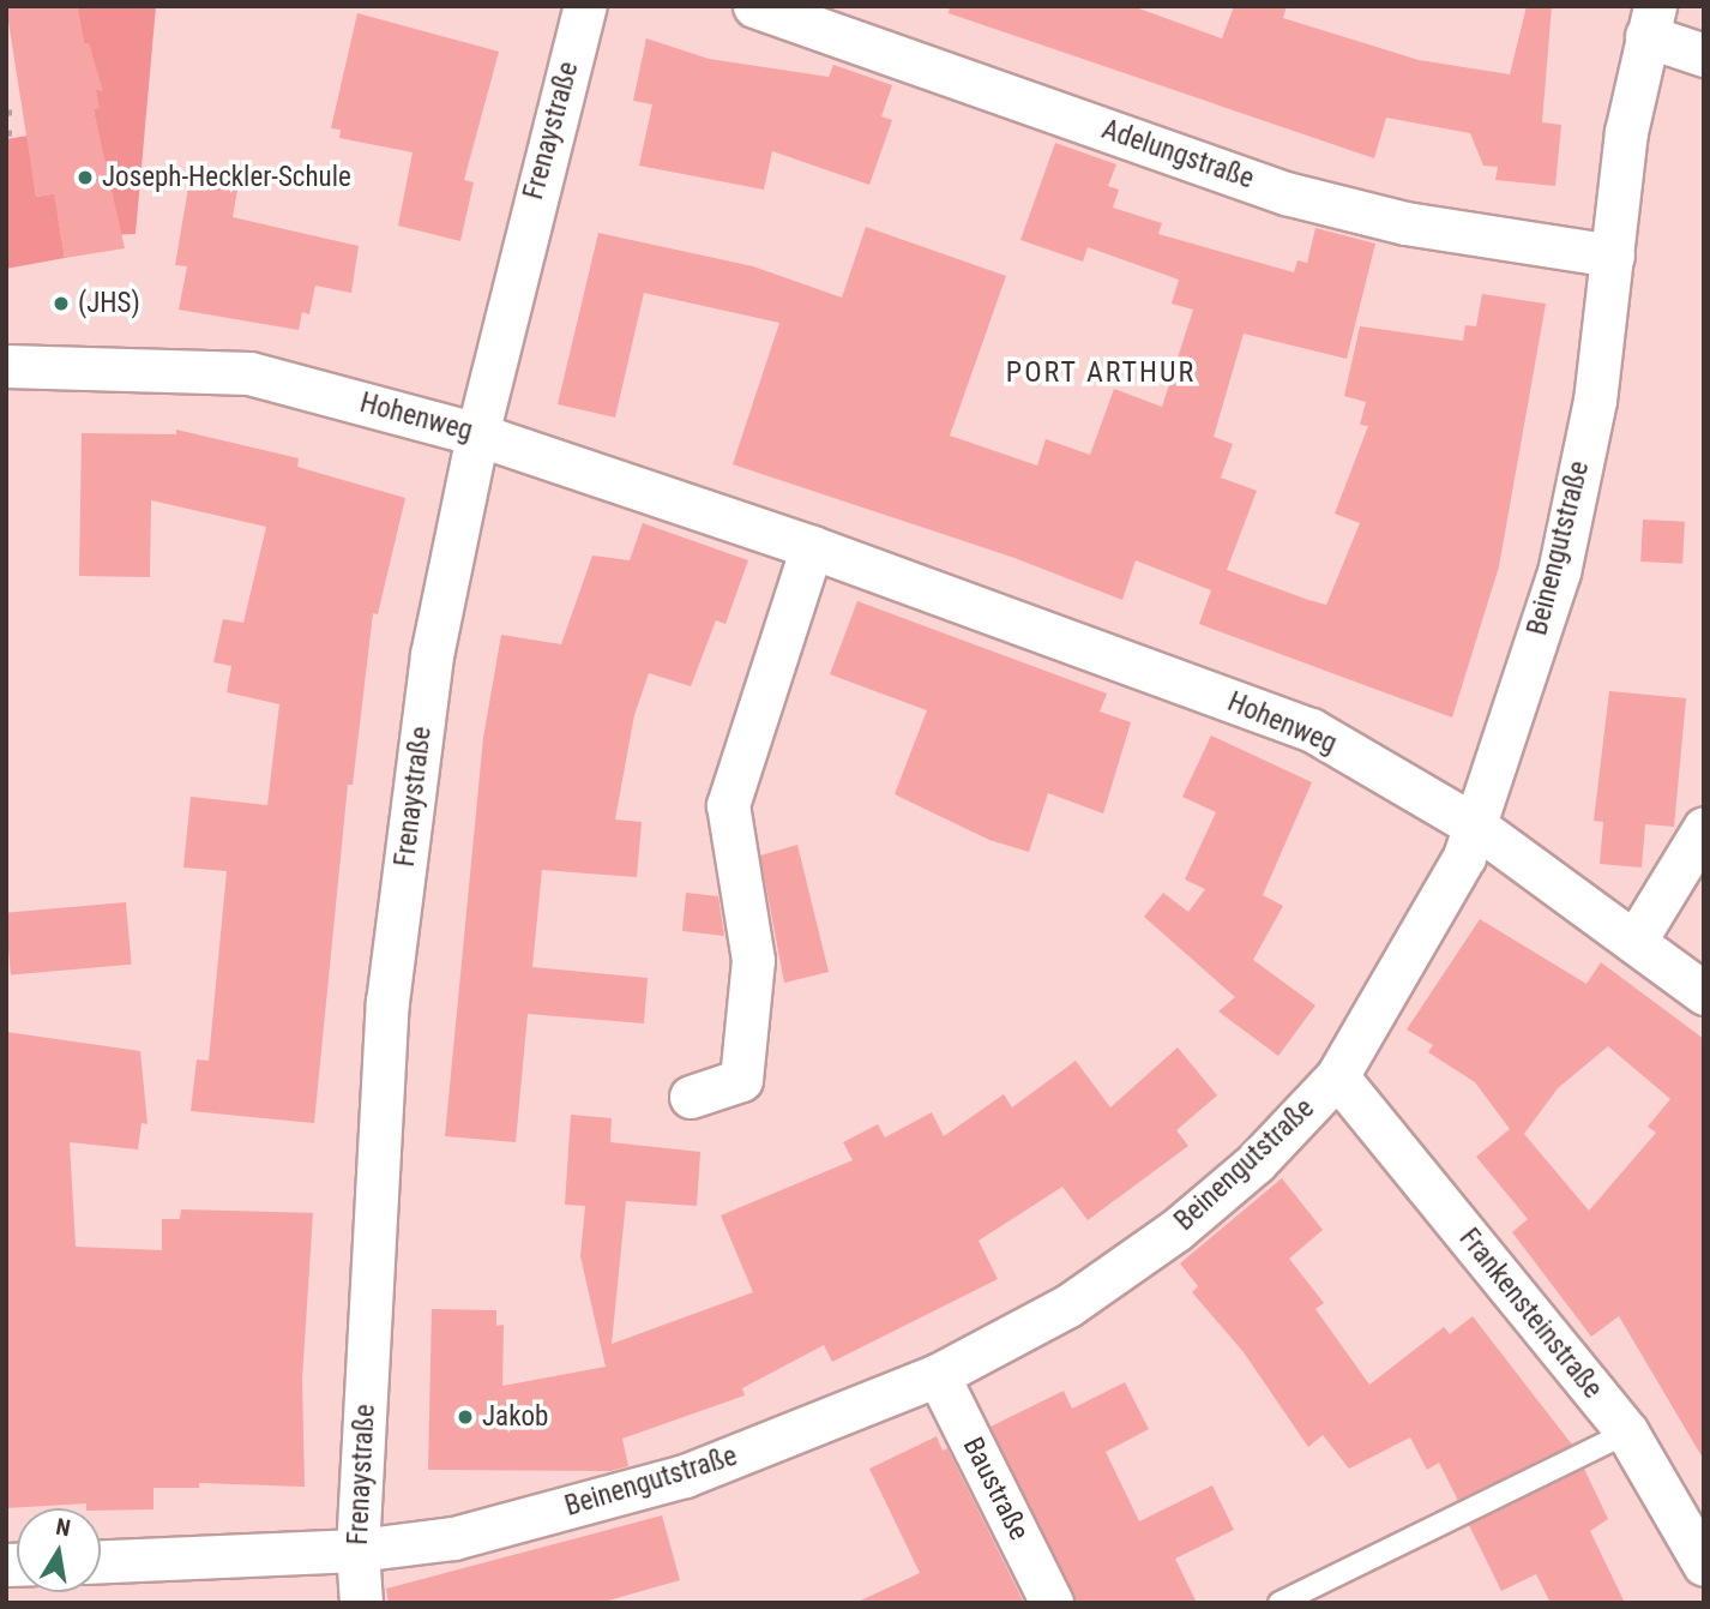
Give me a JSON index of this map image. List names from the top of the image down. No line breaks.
{"streets":{"street":["Frenaystraße","Adelungstraße","Hohenweg","Beinengutstraße","Frankensteinstraße","Baustraße"]},"crossings":[["Frenaystraße","Hohenweg"],["Frenaystraße","Beinengutstraße"],["Adelungstraße","Beinengutstraße"],["Hohenweg","Beinengutstraße"],["Beinengutstraße","Frankensteinstraße"],["Beinengutstraße","Baustraße"]],"districts":["PORT ARTHUR"],"places":["Joseph-Heckler-Schule","(JHS)","Jakob"],"north":"top"}
